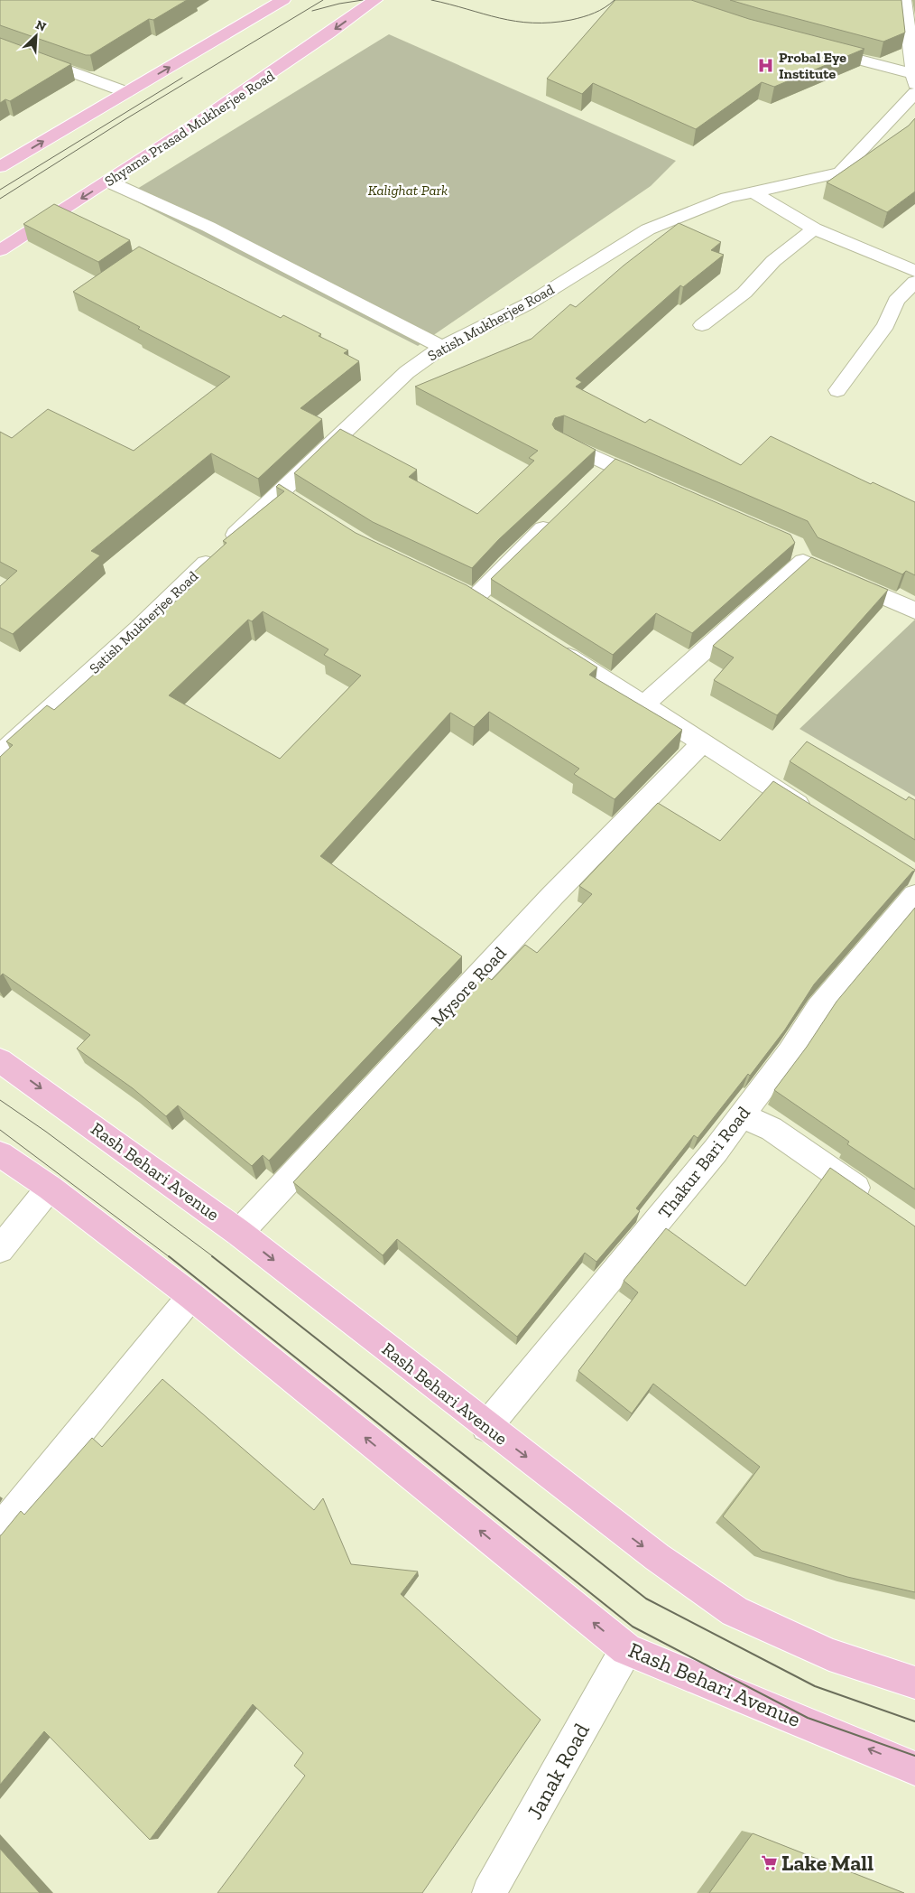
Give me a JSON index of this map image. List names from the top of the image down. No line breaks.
{"streets":{"main road":["Shyama Prasad Mukherjee Road","Rash Behari Avenue"],"street":["Satish Mukherjee Road","Mysore Road","Thakur Bari Road","Janak Road"]},"crossings":[["Mysore Road","Rash Behari Avenue"],["Thakur Bari Road","Rash Behari Avenue"],["Rash Behari Avenue","Janak Road"]],"parks":["Kalighat Park"],"places":{"hospital":["Probal Eye Institute"],"supermarket":["Lake Mall"]},"north":"top right"}
